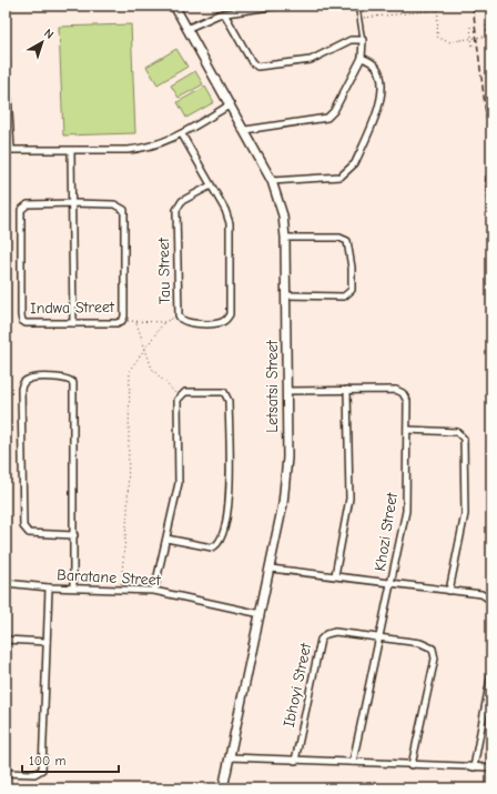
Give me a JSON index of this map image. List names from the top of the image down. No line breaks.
{"streets":{"street":["Tau Street","Indwa Street","Letsatsi Street","Khozi Street","Baratane Street","Ibhoyi Street"]},"crossings":[["Letsatsi Street","Khozi Street"],["Letsatsi Street","Baratane Street"],["Khozi Street","Ibhoyi Street"]],"scale_bar":"100 m","north":"top right"}
